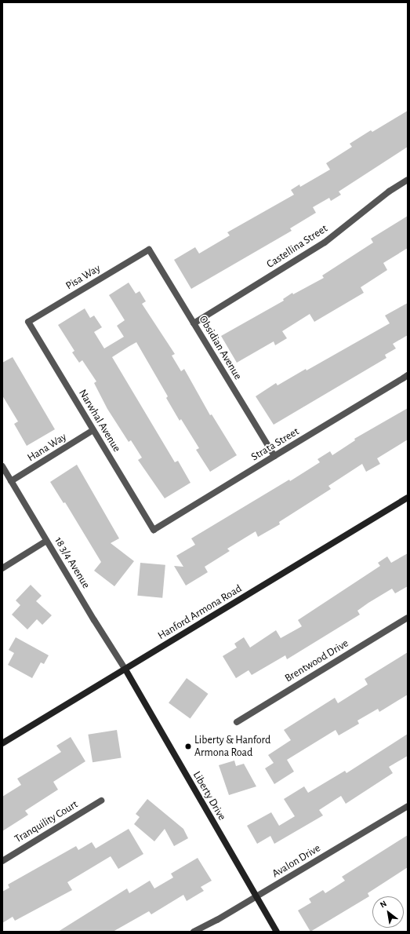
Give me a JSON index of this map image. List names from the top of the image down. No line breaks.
{"streets":{"main road":["Hanford Armona Road","Liberty Drive"],"street":["Castellina Street","Pisa Way","Obsidian Avenue","Narwhal Avenue","Strata Street","Hana Way","18 3/4 Avenue","Brentwood Drive","Tranquility Court","Avalon Drive"]},"crossings":[["Castellina Street","Obsidian Avenue"],["Pisa Way","Obsidian Avenue"],["Pisa Way","Narwhal Avenue"],["Obsidian Avenue","Strata Street"],["Narwhal Avenue","Strata Street"],["Narwhal Avenue","Hana Way"],["Hana Way","18 3/4 Avenue"],["18 3/4 Avenue","Hanford Armona Road"],["18 3/4 Avenue","Liberty Drive"],["Hanford Armona Road","Liberty Drive"],["Liberty Drive","Avalon Drive"]],"places":["Liberty & Hanford Armona Road"],"north":"top left"}
